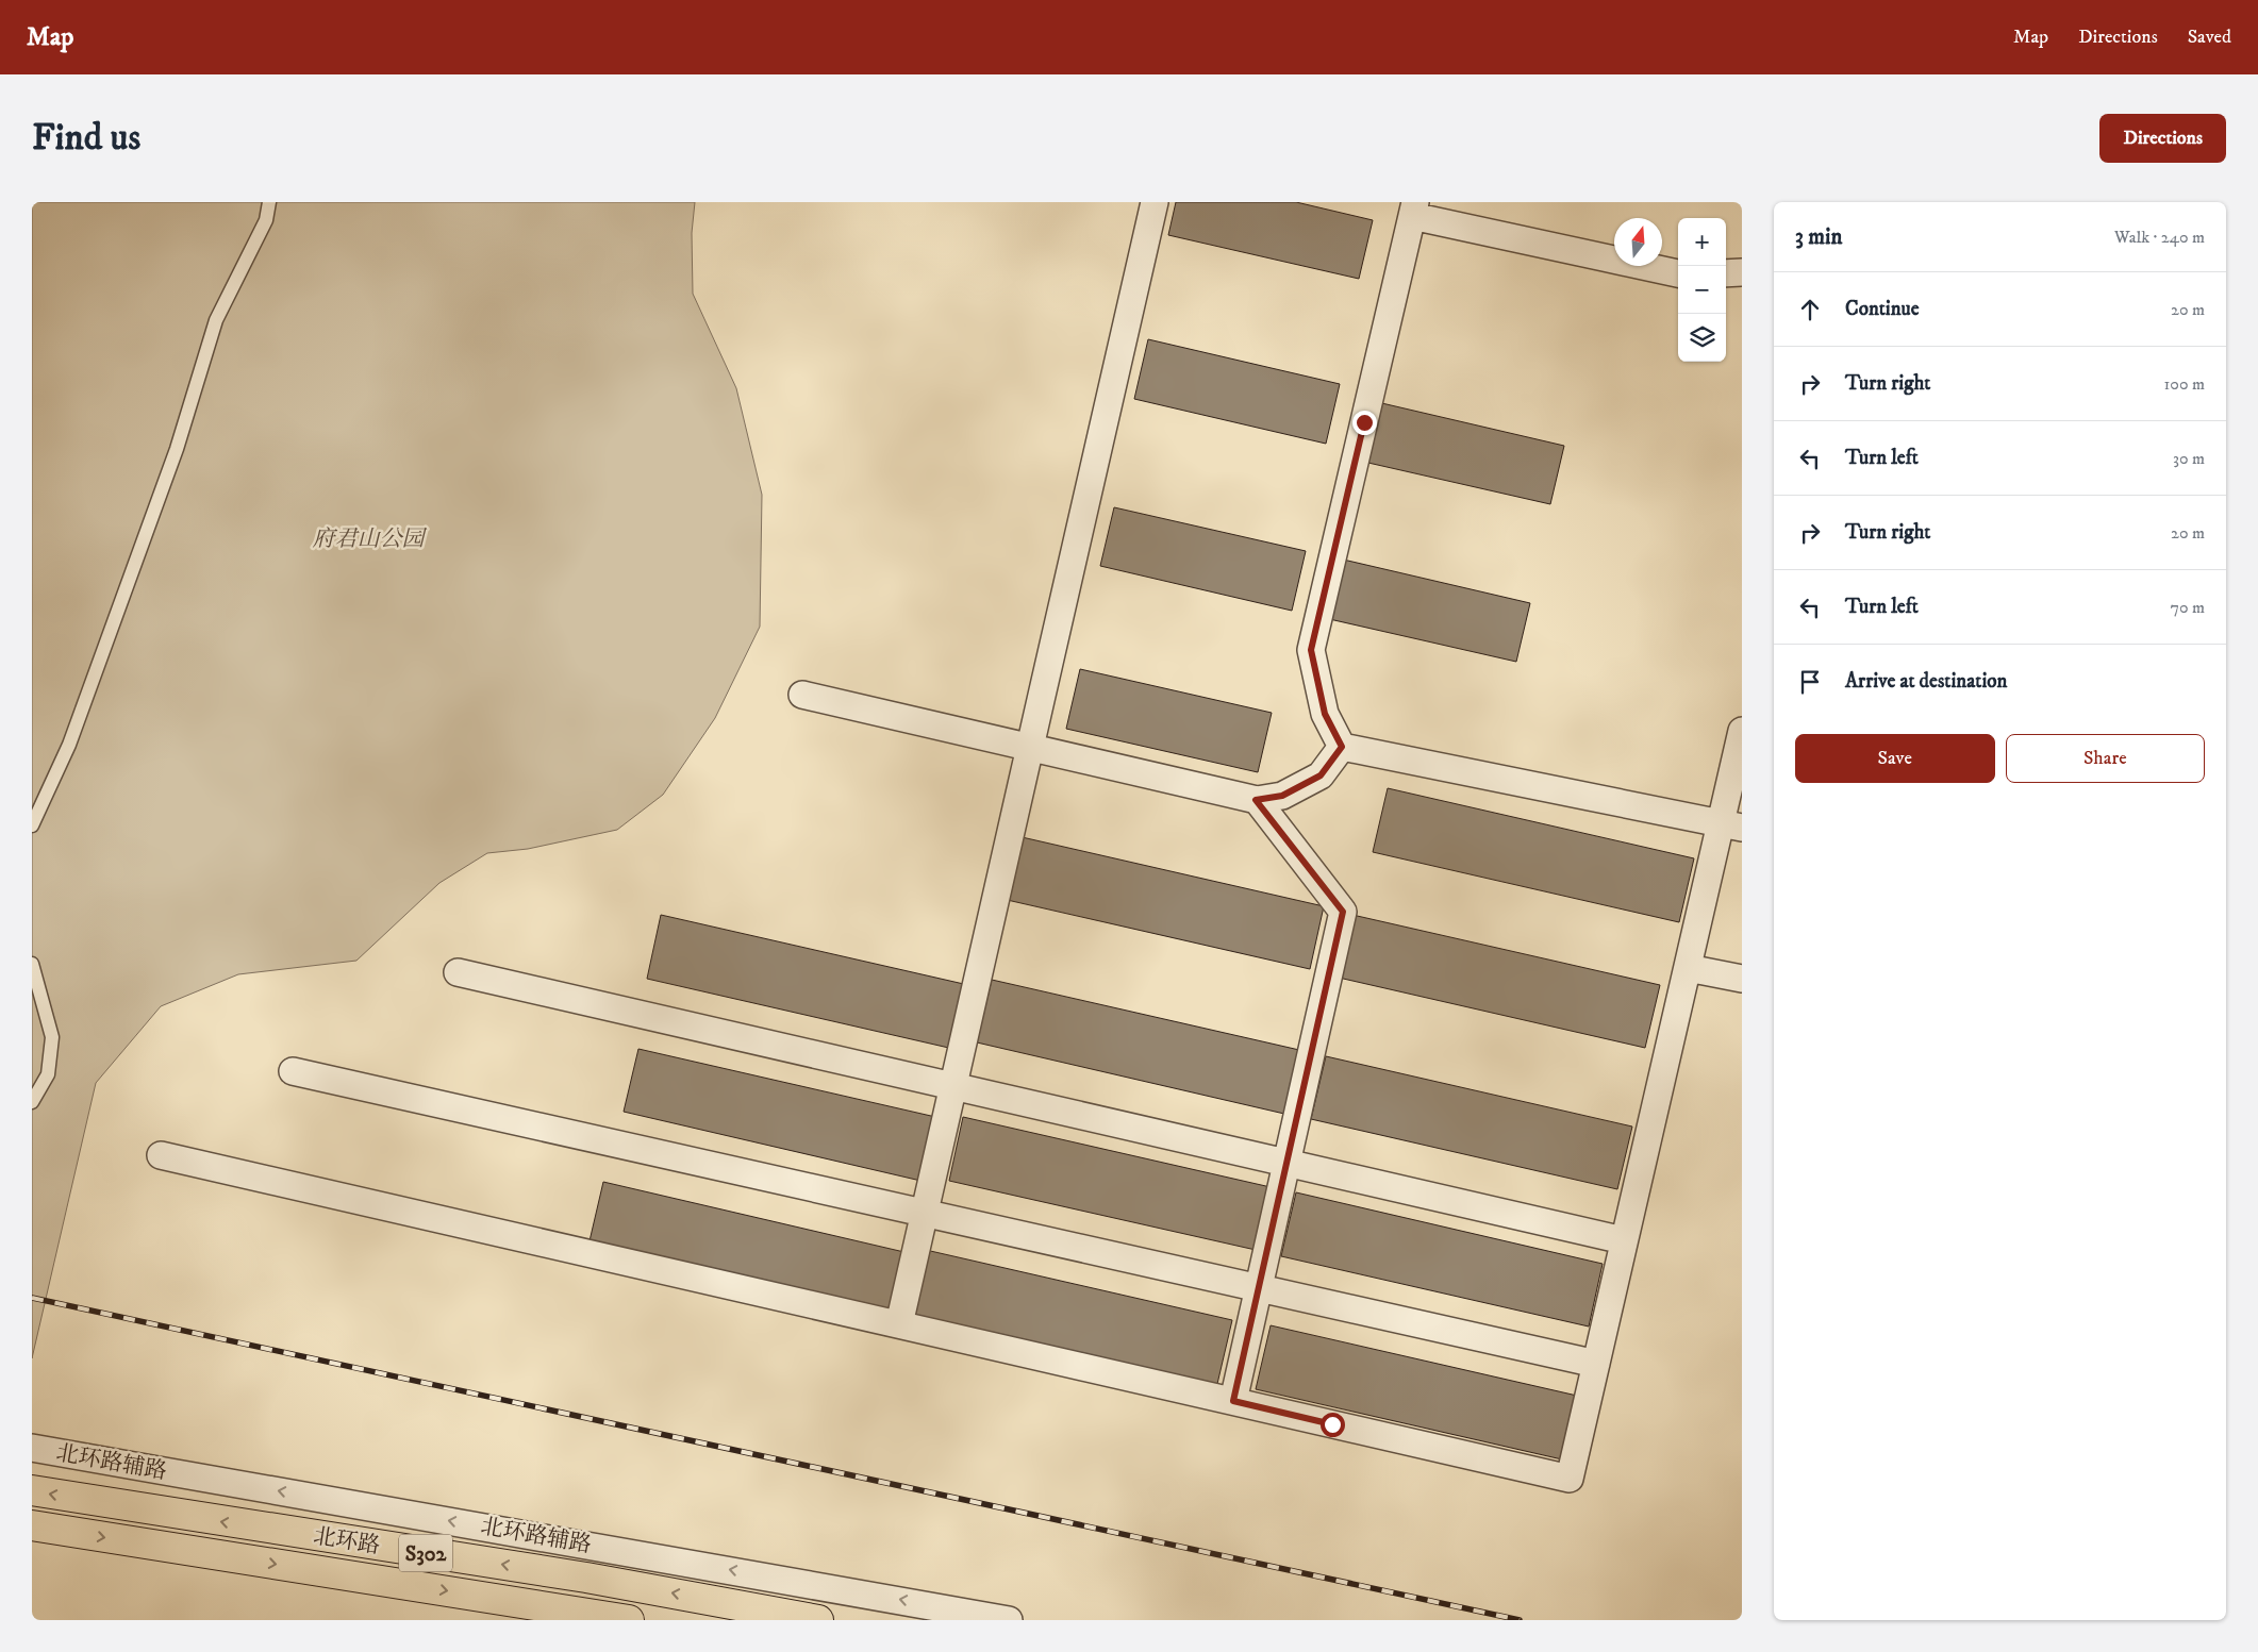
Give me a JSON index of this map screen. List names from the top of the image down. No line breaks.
{"streets":{"highway":["北环路","S302"],"street":["北环路辅路"]},"one_way":["北环路辅路"],"parks":["府君山公园"],"north":"top","page":{"header":"Map","nav":["Map","Directions","Saved"],"buttons":["Directions",["Save","Share"]],"title":"Find us","heading":["3 min","Walk · 240 m"],"map_buttons":["+","−"],"list":[["Continue","20 m"],["Turn right","100 m"],["Turn left","30 m"],["Turn right","20 m"],["Turn left","70 m"],"Arrive at destination"]}}
